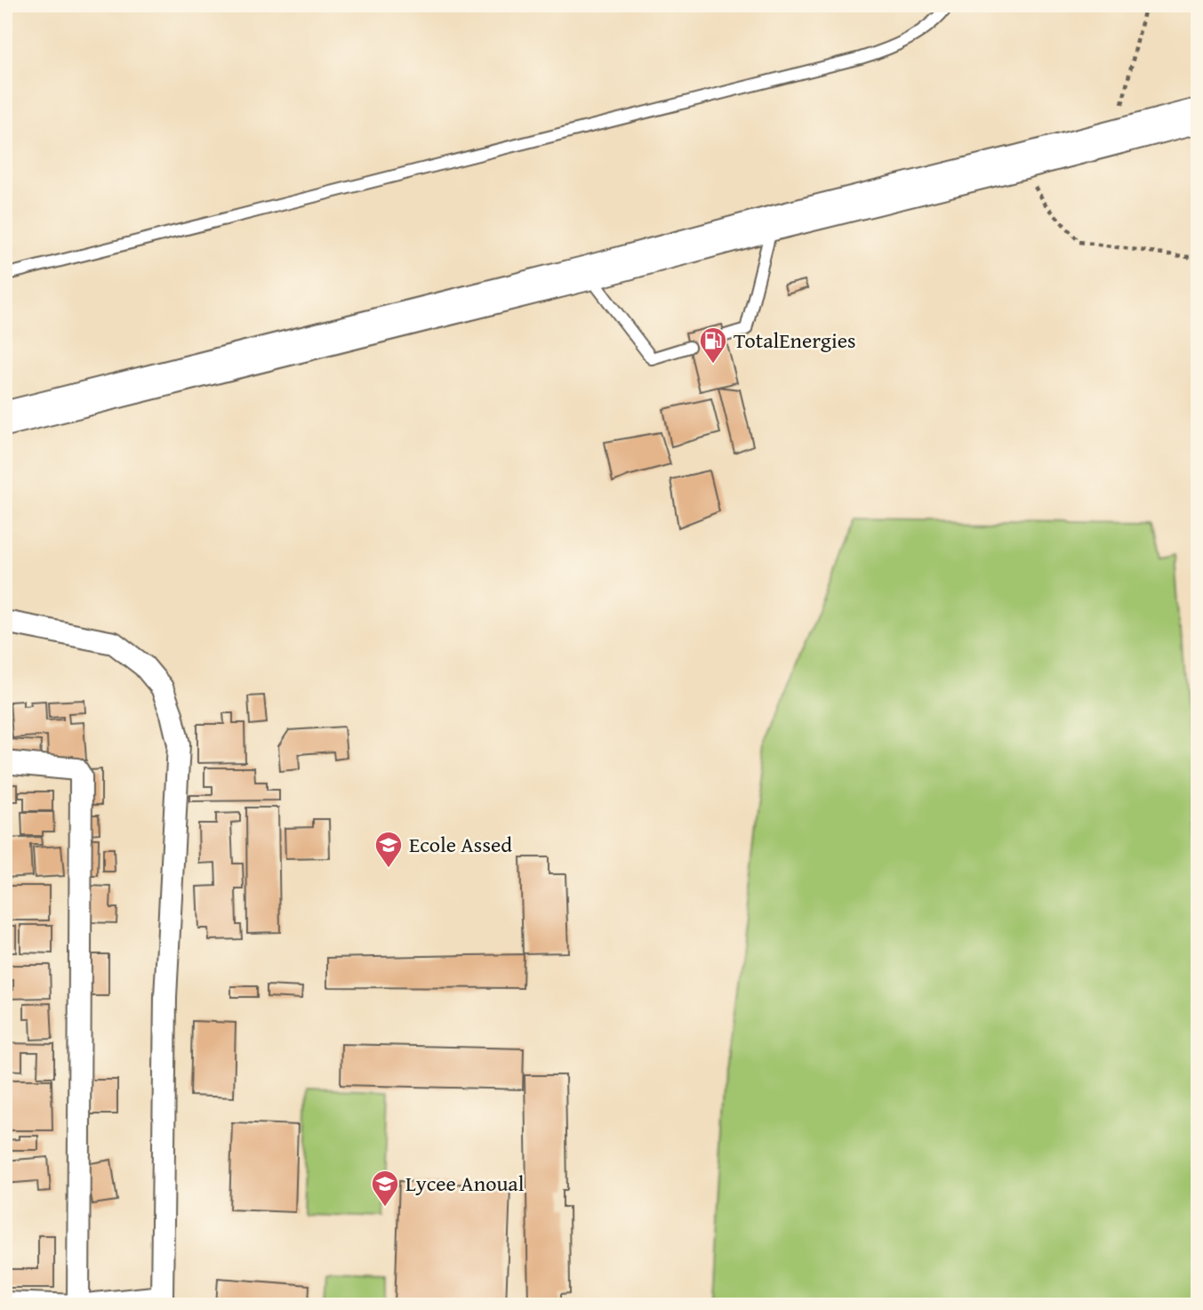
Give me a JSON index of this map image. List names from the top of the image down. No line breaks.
{"places":{"fuel station":["TotalEnergies"],"school or university":["Ecole Assed","Lycee Anoual"]}}
